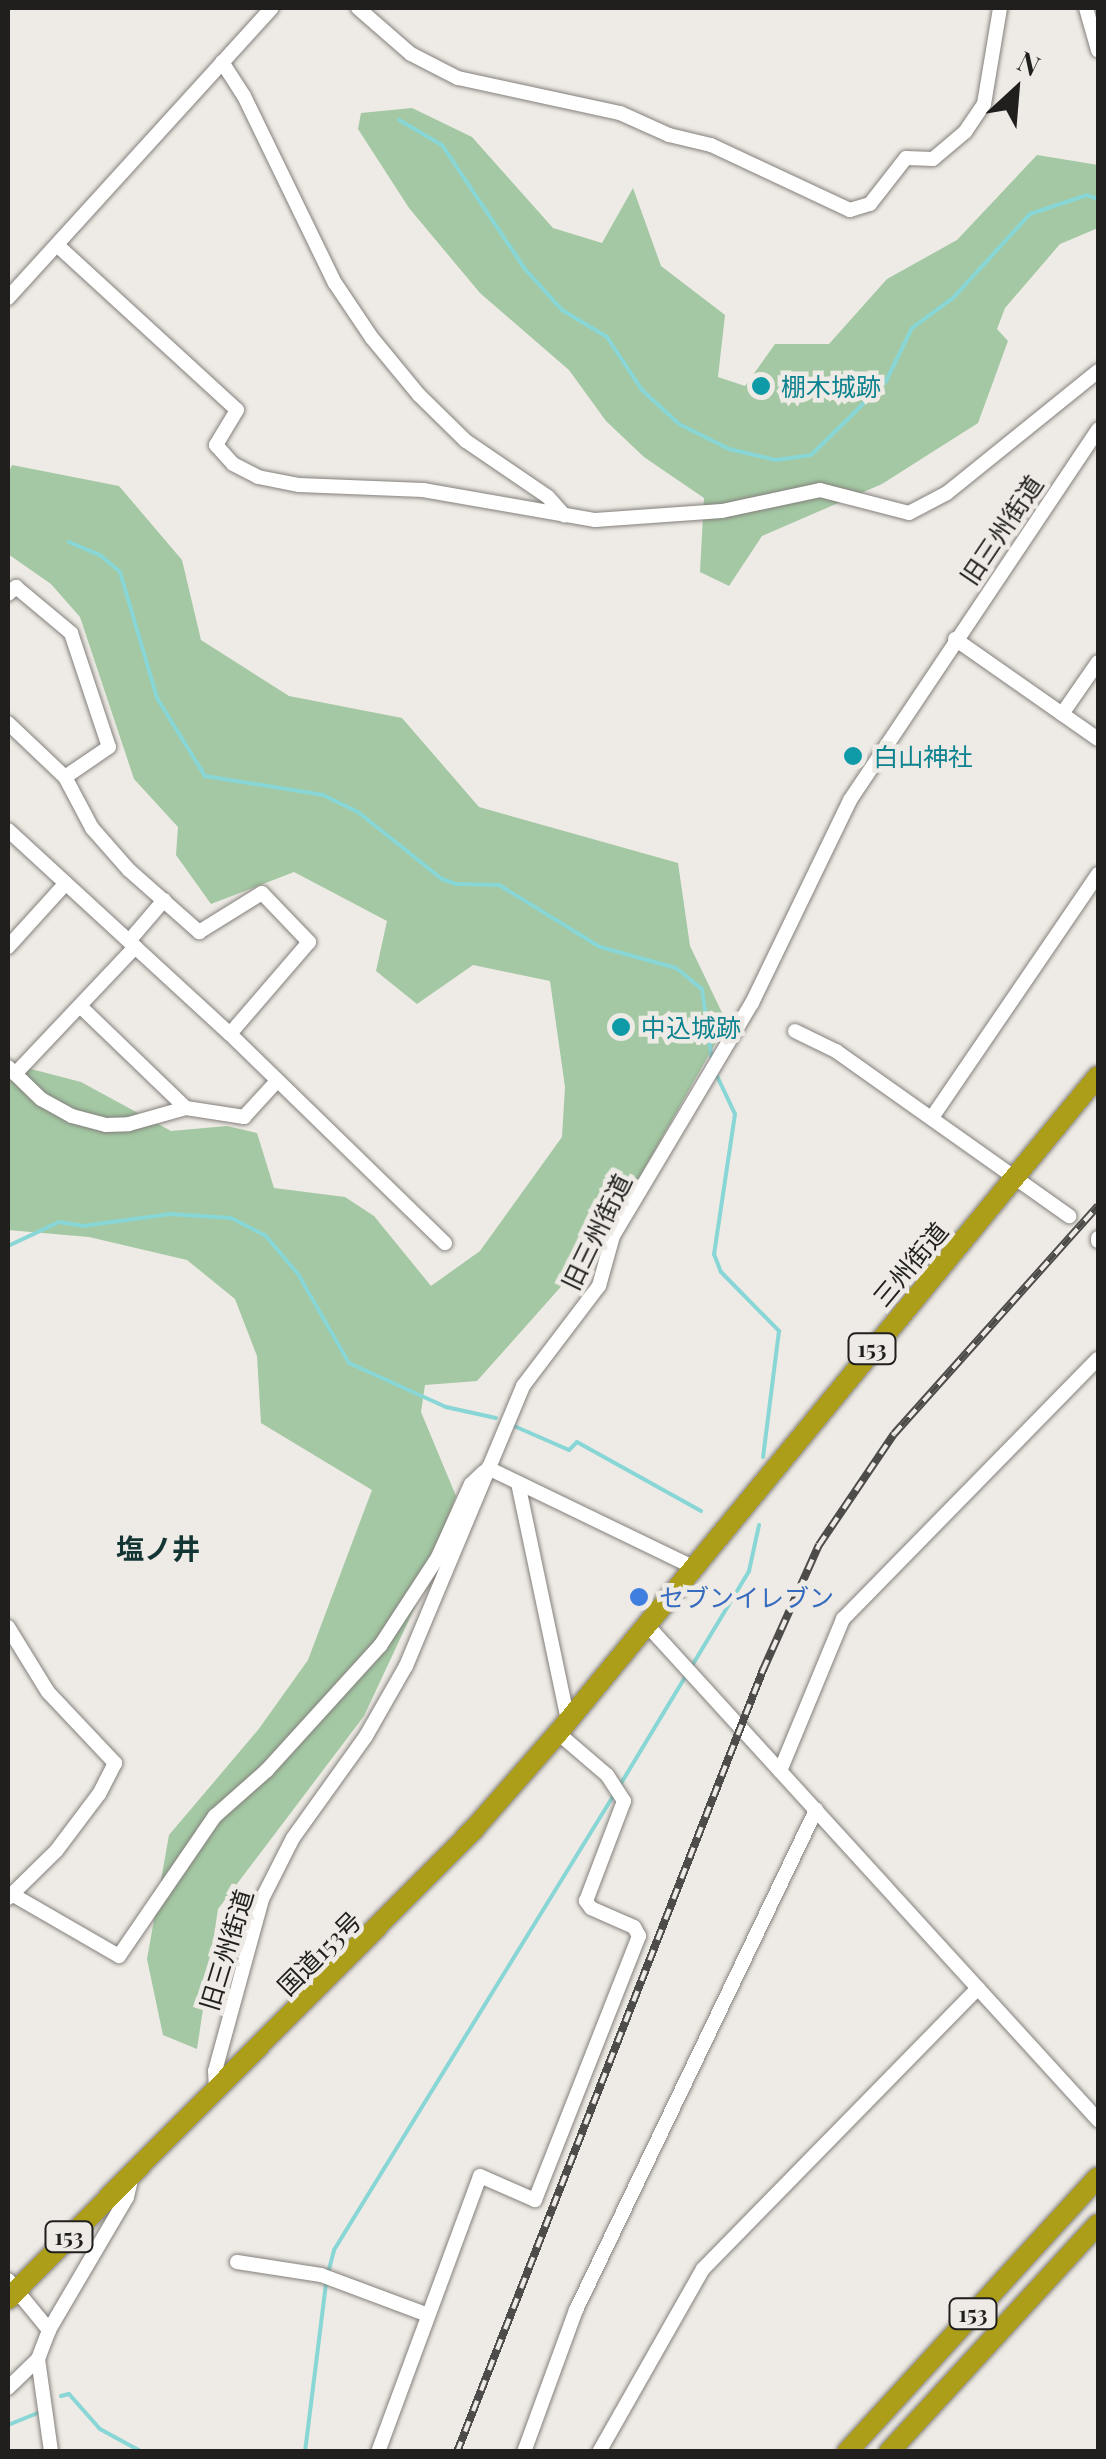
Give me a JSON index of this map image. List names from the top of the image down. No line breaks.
{"streets":{"highway":["三州街道","153","国道153号"],"street":["旧三州街道"]},"crossings":[["旧三州街道","国道153号"],["三州街道","国道153号"]],"districts":["塩ノ井"],"places":["棚木城跡","白山神社","中込城跡","セブンイレブン"],"north":"top right"}
